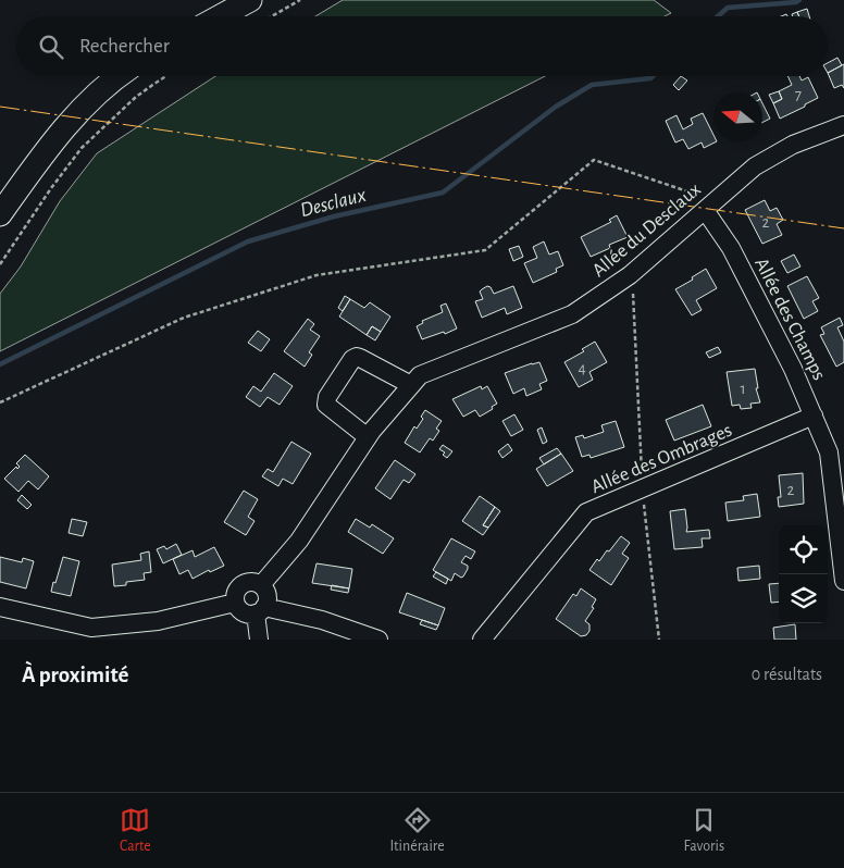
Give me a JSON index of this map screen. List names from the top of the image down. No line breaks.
{"streets":{"street":["Allée du Desclaux","Allée des Champs","Allée des Ombrages"]},"crossings":[["Allée du Desclaux","Allée des Champs"],["Allée des Champs","Allée des Ombrages"]],"water":["Desclaux"],"house_numbers":["7","2","4","1","2"],"north":"left","page":{"search":"Rechercher","heading":["À proximité","0 résultats"],"nav":["Carte","Itinéraire","Favoris"]}}
